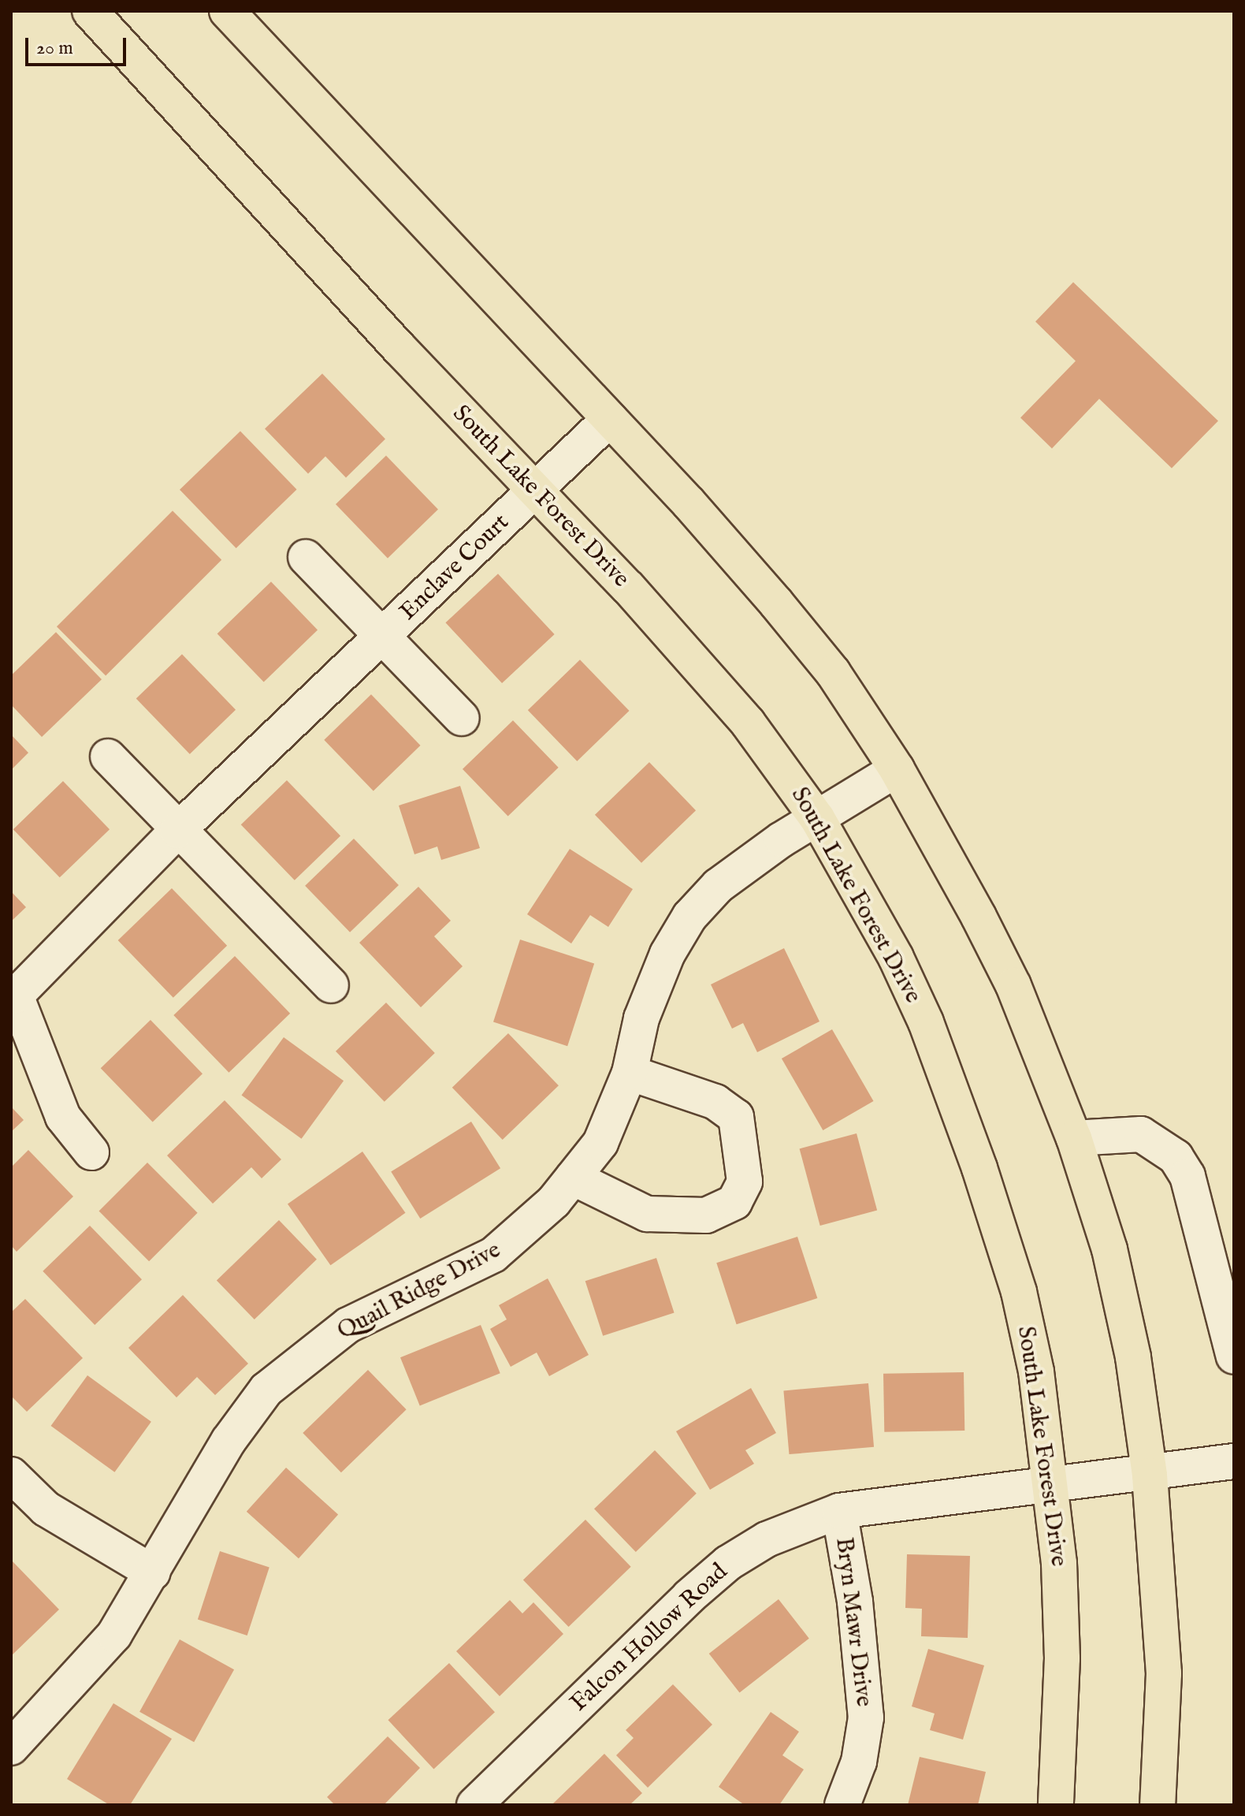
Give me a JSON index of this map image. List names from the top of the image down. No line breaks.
{"streets":{"main road":["South Lake Forest Drive"],"street":["Enclave Court","Quail Ridge Drive","Bryn Mawr Drive","Falcon Hollow Road"]},"crossings":[["South Lake Forest Drive","Enclave Court"],["South Lake Forest Drive","Quail Ridge Drive"],["South Lake Forest Drive","Falcon Hollow Road"],["Bryn Mawr Drive","Falcon Hollow Road"]],"scale_bar":"20 m"}
